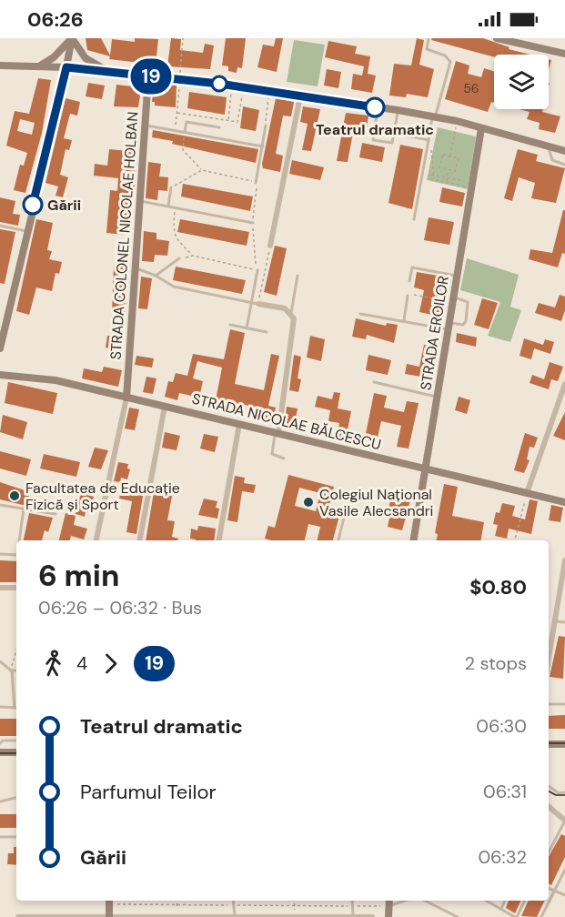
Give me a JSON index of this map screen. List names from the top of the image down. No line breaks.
{"streets":{"main road":["STRADA COLONEL NICOLAE HOLBAN","STRADA EROILOR","STRADA NICOLAE BĂLCESCU"]},"crossings":[["STRADA COLONEL NICOLAE HOLBAN","STRADA NICOLAE BĂLCESCU"],["STRADA EROILOR","STRADA NICOLAE BĂLCESCU"]],"places":["Teatrul dramatic","Gării","Facultatea de Educație Fizică și Sport","Colegiul Național Vasile Alecsandri"],"lines":["bus line 19"],"house_numbers":["56"],"page":{"status":"06:26","on_map":"19","heading":["6 min","06:26 – 06:32 · Bus","$0.80"],"legs":["4","19","2 stops"],"list":[{"name":"Teatrul dramatic","value":"06:30"},{"name":"Parfumul Teilor","value":"06:31"},{"name":"Gării","value":"06:32"}]}}
